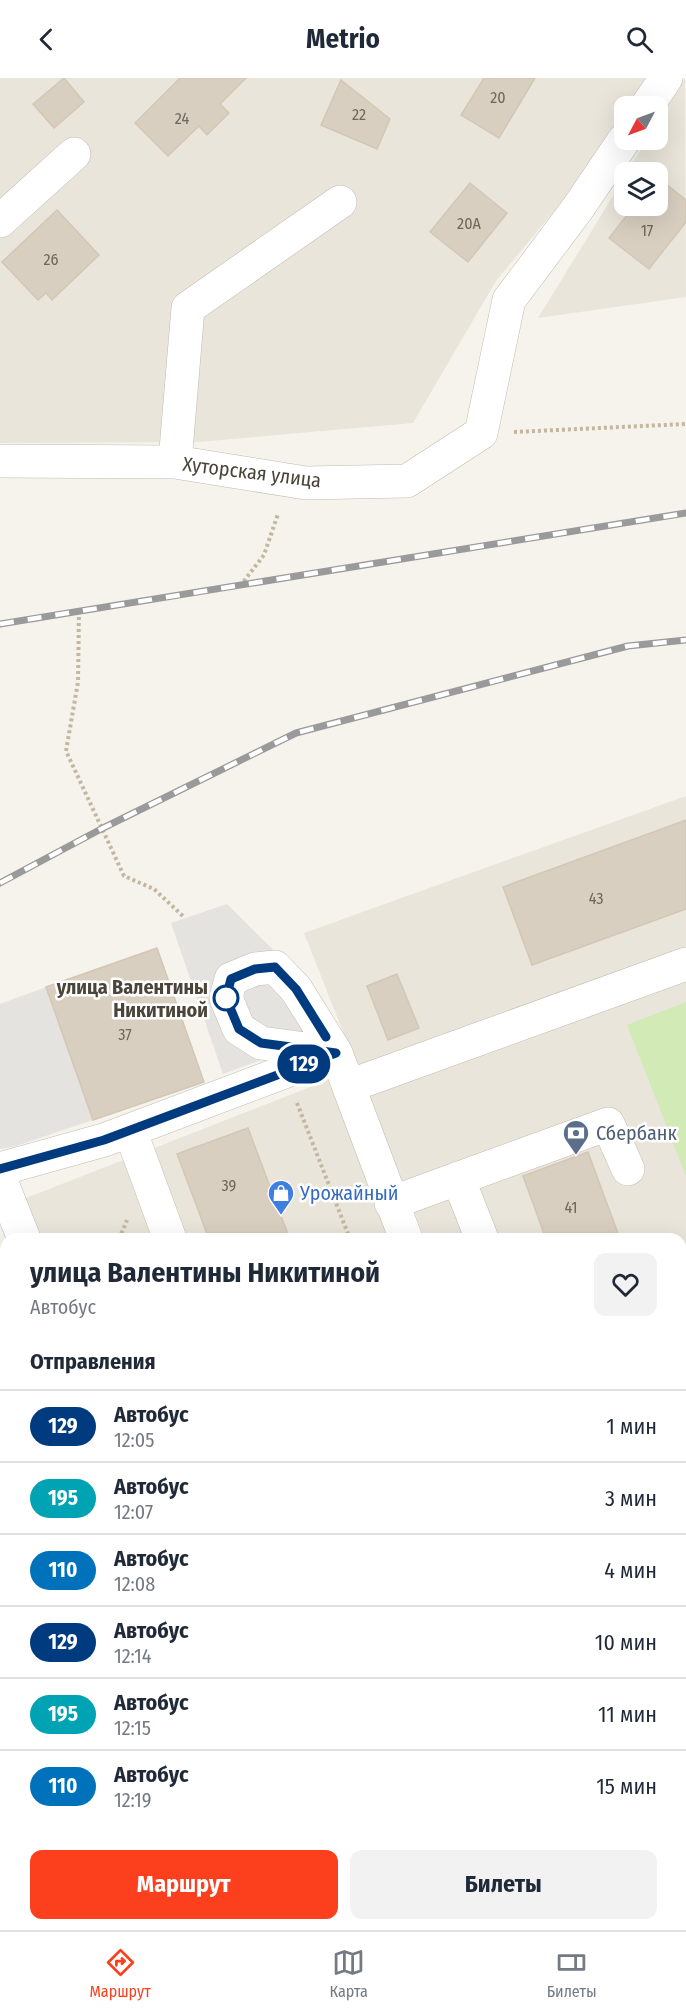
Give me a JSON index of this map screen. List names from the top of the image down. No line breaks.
{"streets":{"street":["Хуторская улица"]},"places":{"other":["улица Валентины Никитиной"],"bank":["Сбербанк"],"shop":["Урожайный"]},"lines":["bus line 129"],"house_numbers":["20","22","24","20А","17","26","43","37","39","41"],"north":"bottom left","page":{"header":"Metrio","on_map":"129","heading":[["улица Валентины Никитиной","Автобус"],"Отправления"],"list":[{"mark":"129","name":"Автобус","note":"12:05","value":"1 мин"},{"mark":"195","name":"Автобус","note":"12:07","value":"3 мин"},{"mark":"110","name":"Автобус","note":"12:08","value":"4 мин"},{"mark":"129","name":"Автобус","note":"12:14","value":"10 мин"},{"mark":"195","name":"Автобус","note":"12:15","value":"11 мин"},{"mark":"110","name":"Автобус","note":"12:19","value":"15 мин"}],"buttons":["Маршрут","Билеты"],"tabs":["Маршрут","Карта","Билеты"]}}
